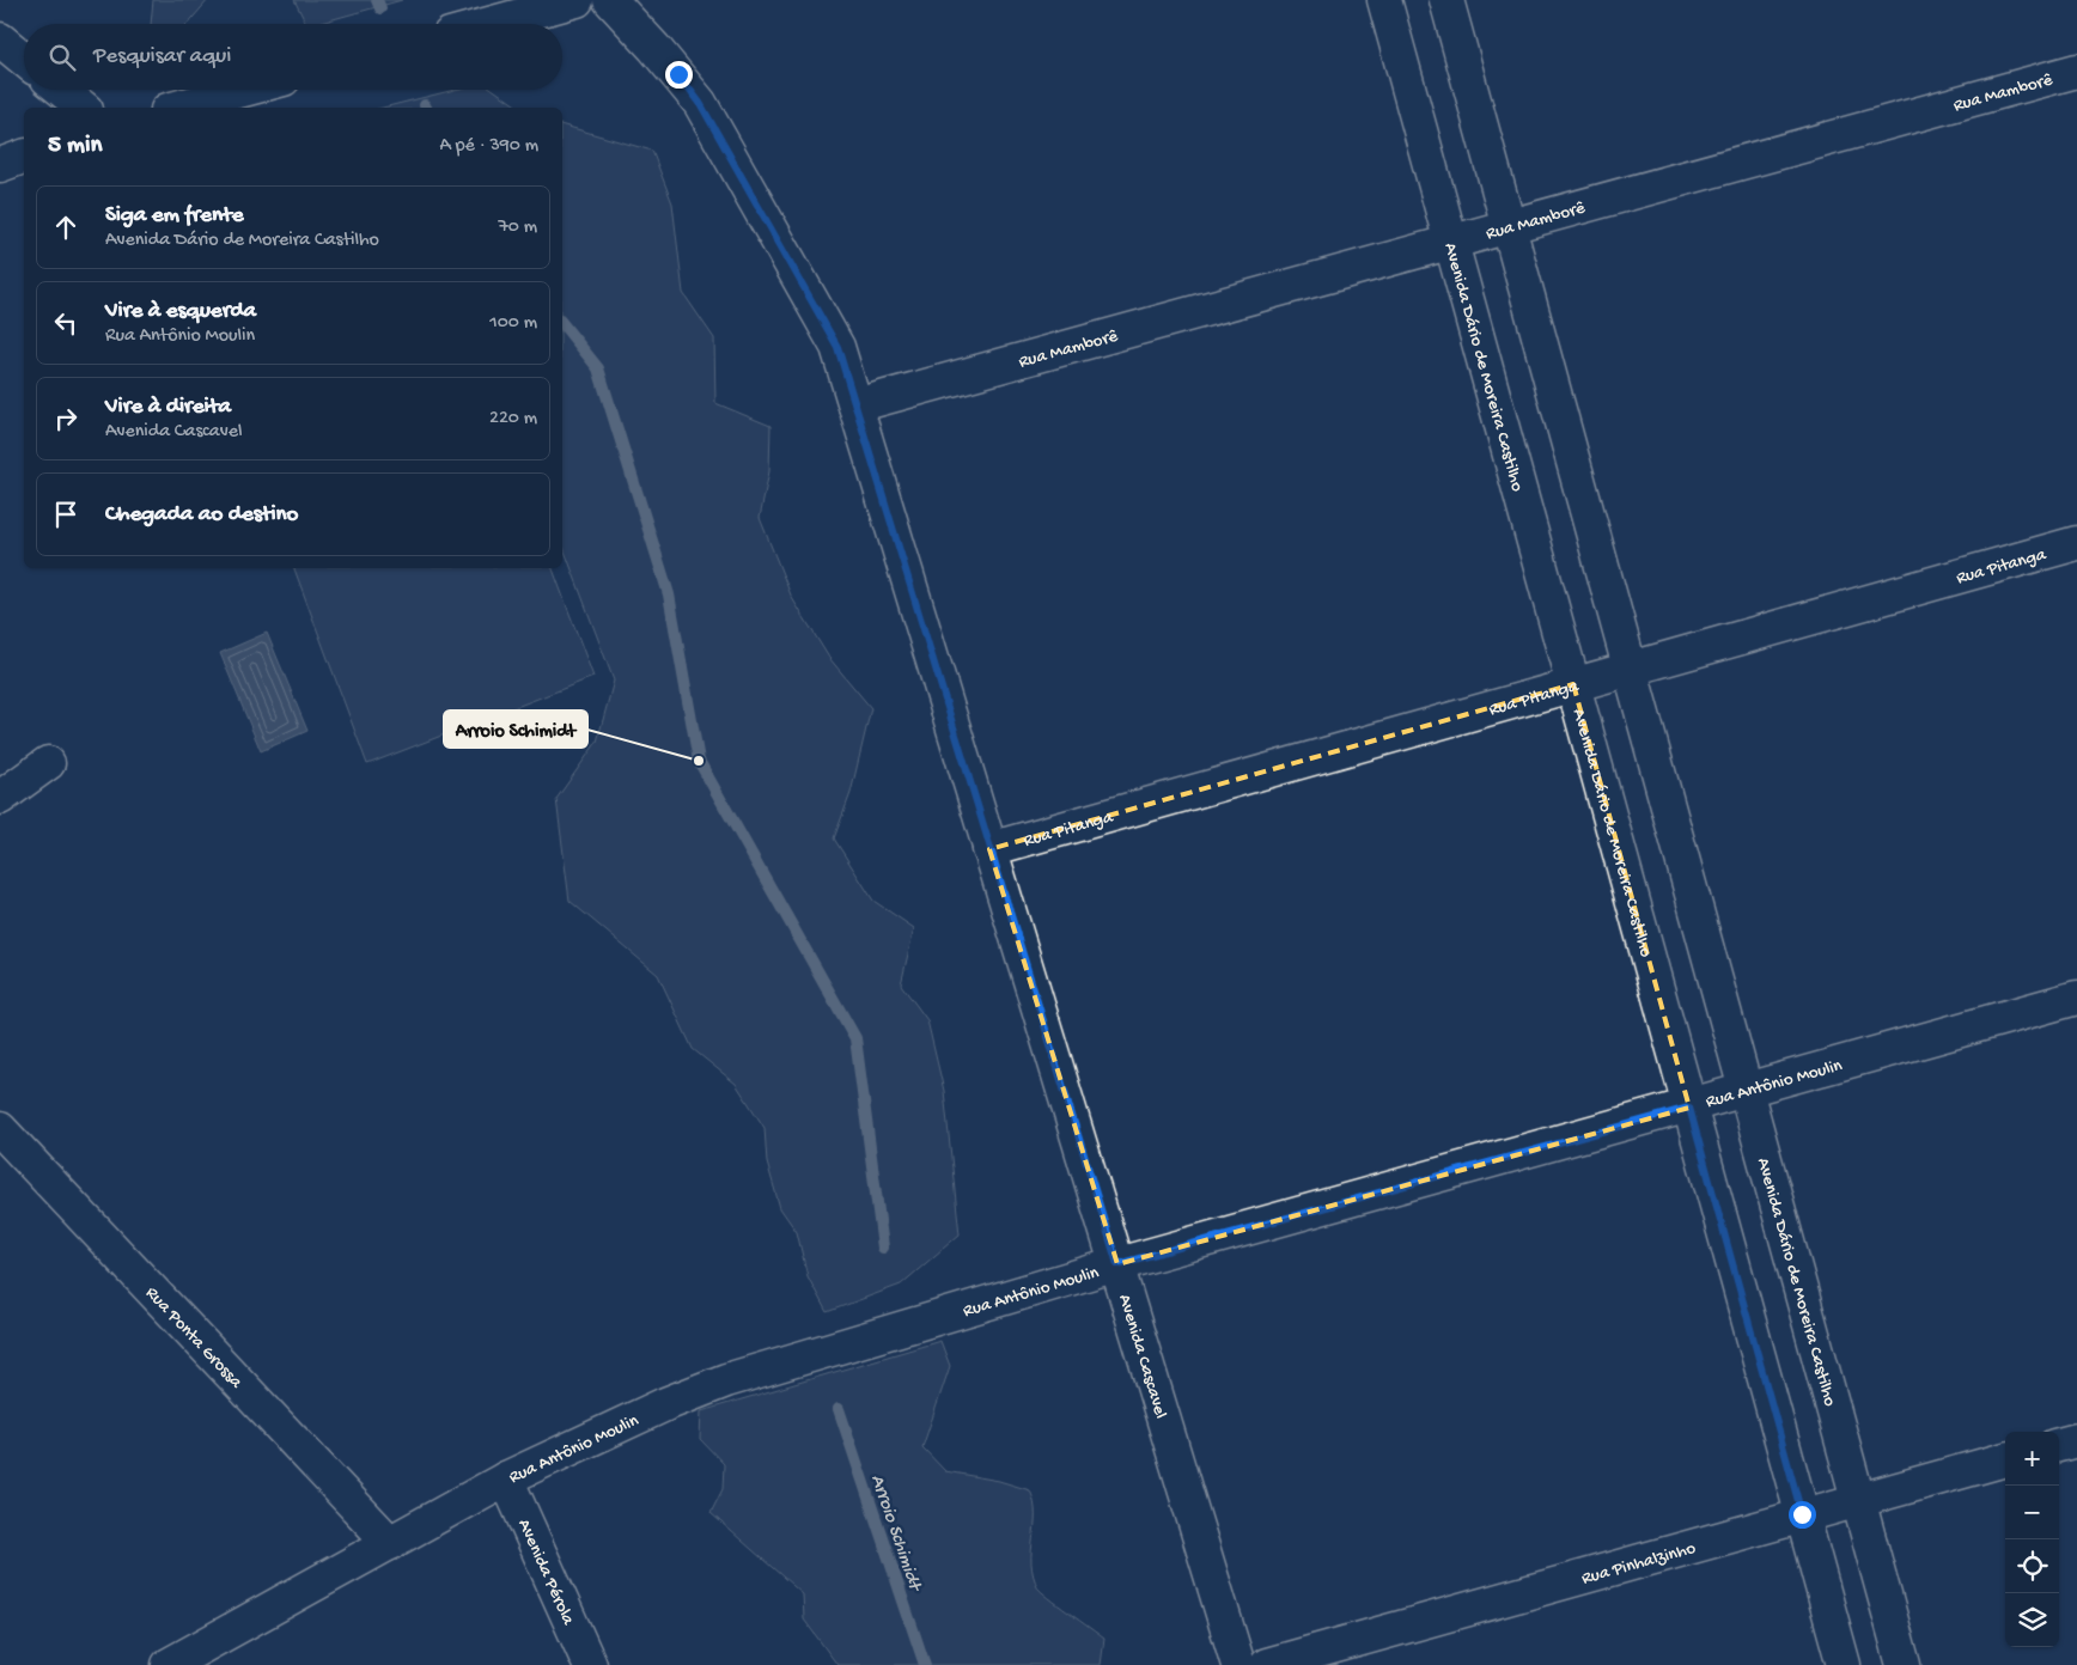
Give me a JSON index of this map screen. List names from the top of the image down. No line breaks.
{"streets":{"street":["Rua Mamborê","Avenida Dário de Moreira Castilho","Rua Pitanga","Rua Antônio Moulin","Rua Ponta Grossa","Avenida Cascavel","Rua Pinhalzinho","Avenida Pérola"]},"crossings":[["Rua Mamborê","Avenida Dário de Moreira Castilho"],["Rua Mamborê","Avenida Cascavel"],["Avenida Dário de Moreira Castilho","Rua Pitanga"],["Avenida Dário de Moreira Castilho","Rua Antônio Moulin"],["Avenida Dário de Moreira Castilho","Rua Pinhalzinho"],["Rua Pitanga","Avenida Cascavel"],["Rua Antônio Moulin","Rua Ponta Grossa"],["Rua Antônio Moulin","Avenida Cascavel"],["Rua Antônio Moulin","Avenida Pérola"]],"water":["Arroio Schimidt"],"places":["Arroio Schimidt"],"page":{"search":"Pesquisar aqui","heading":["5 min","A pé · 390 m"],"list":[["Siga em frente","Avenida Dário de Moreira Castilho","70 m"],["Vire à esquerda","Rua Antônio Moulin","100 m"],["Vire à direita","Avenida Cascavel","220 m"],"Chegada ao destino"],"map_buttons":["+","−"]}}
